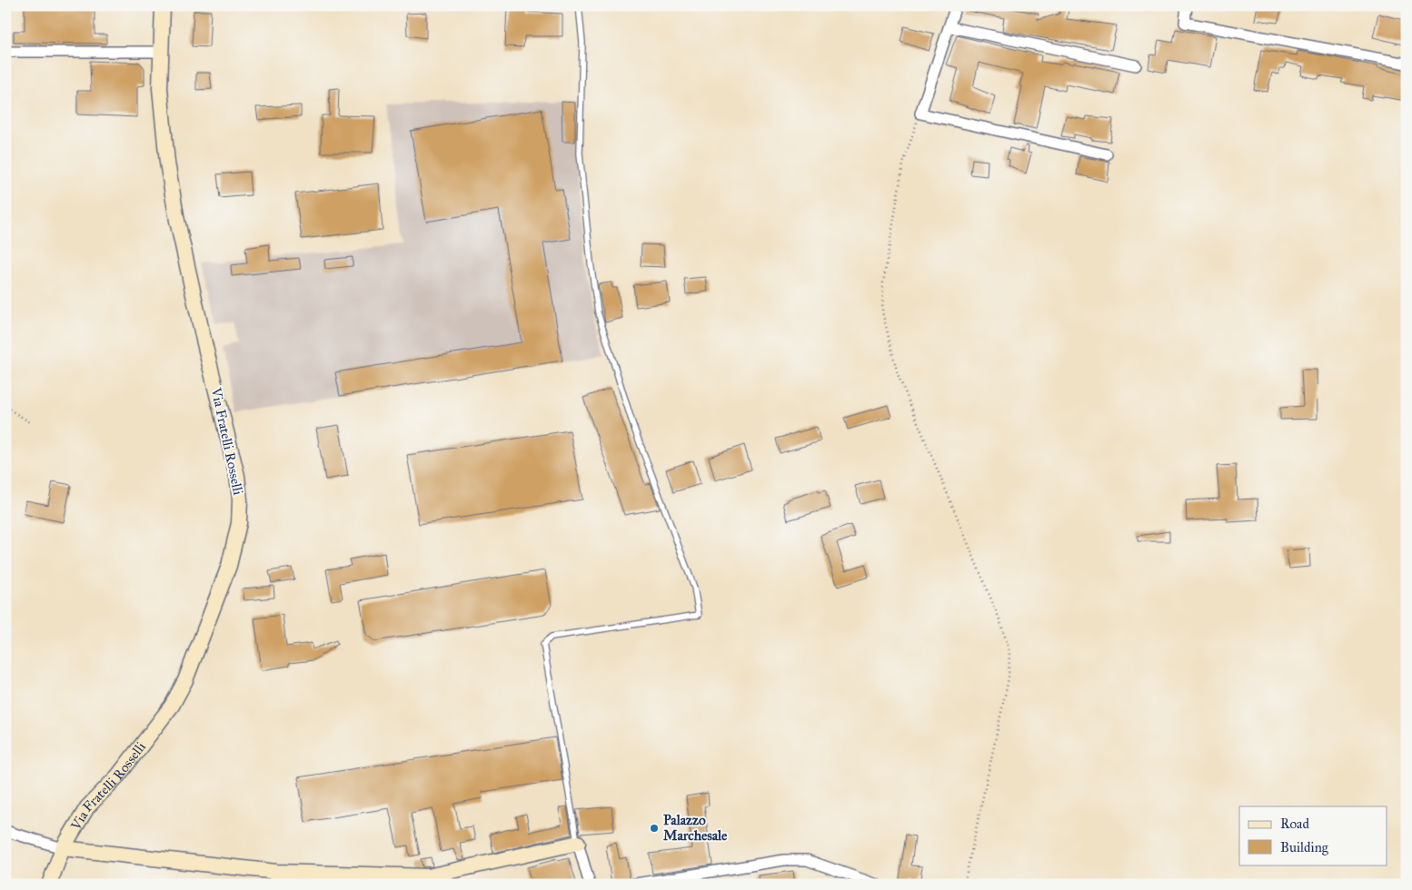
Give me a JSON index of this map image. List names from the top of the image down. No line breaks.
{"streets":{"main road":["Via Fratelli Rosselli"]},"places":["Palazzo Marchesale"],"legend":["Road","Building"]}
